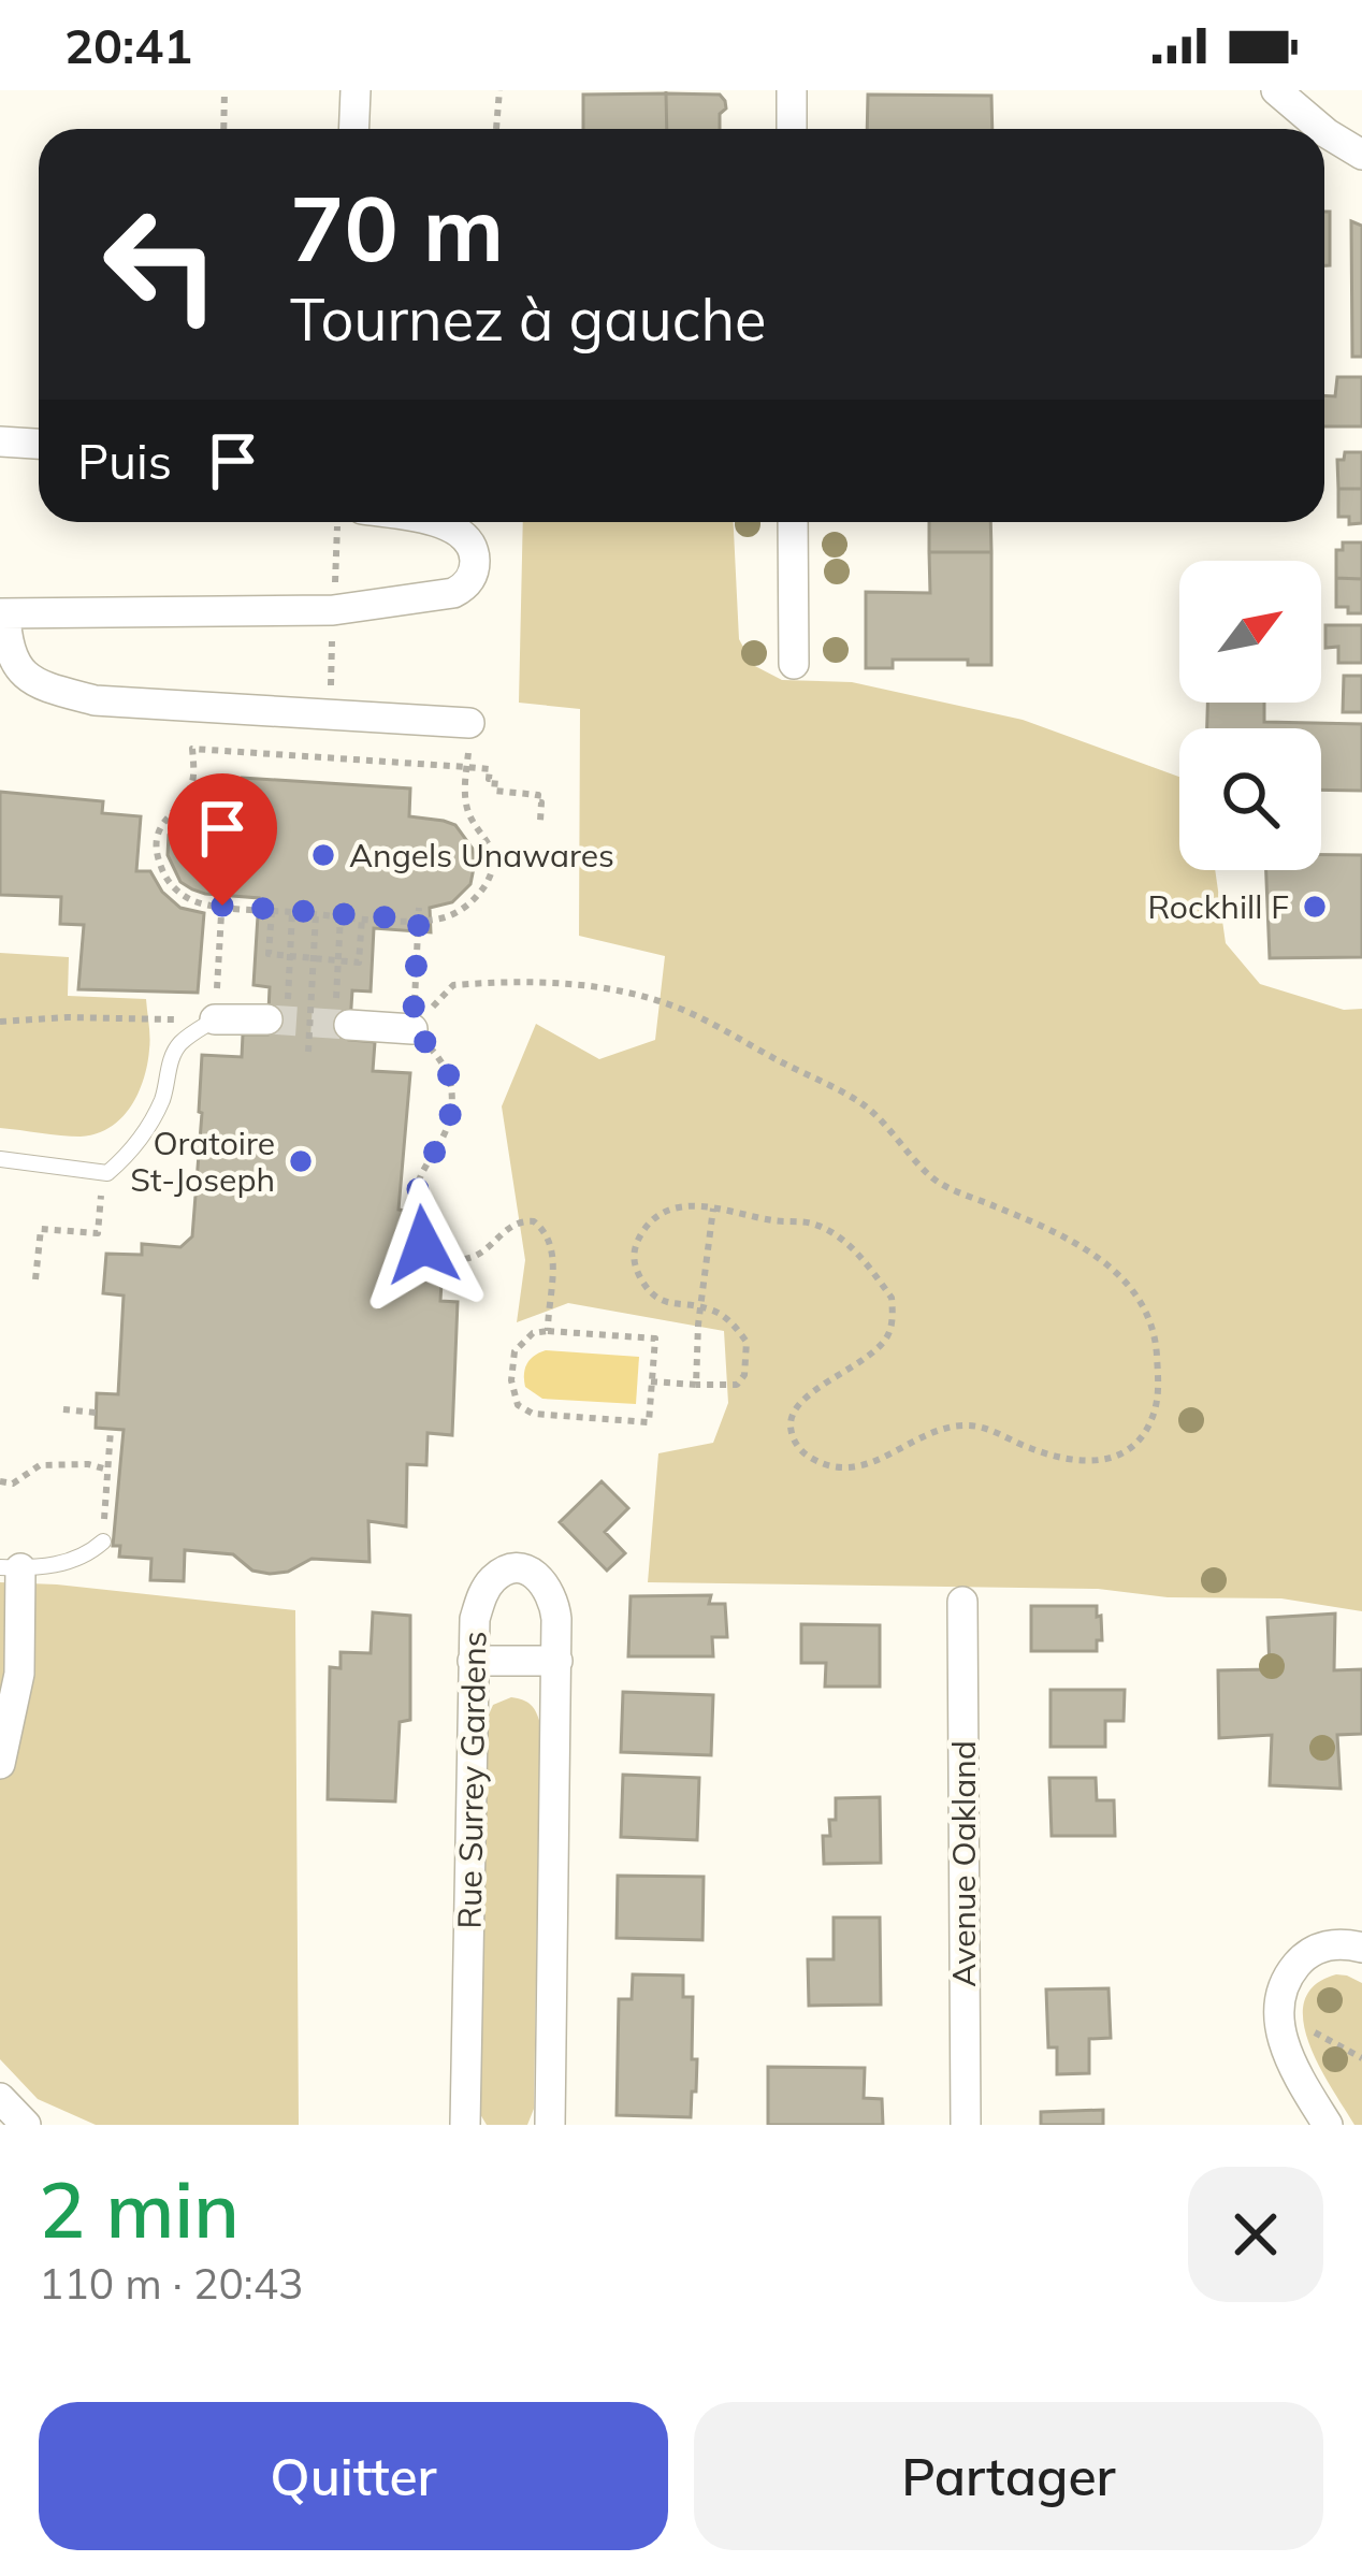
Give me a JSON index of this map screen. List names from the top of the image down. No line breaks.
{"streets":{"street":["Rue Surrey Gardens","Avenue Oakland"]},"places":["Angels Unawares","Rockhill F","Oratoire St-Joseph"],"north":"top right","page":{"status":"20:41","turn":["70 m","Tournez à gauche"],"then":"Puis","heading":["2 min","110 m · 20:43"],"buttons":["Quitter","Partager"]}}
